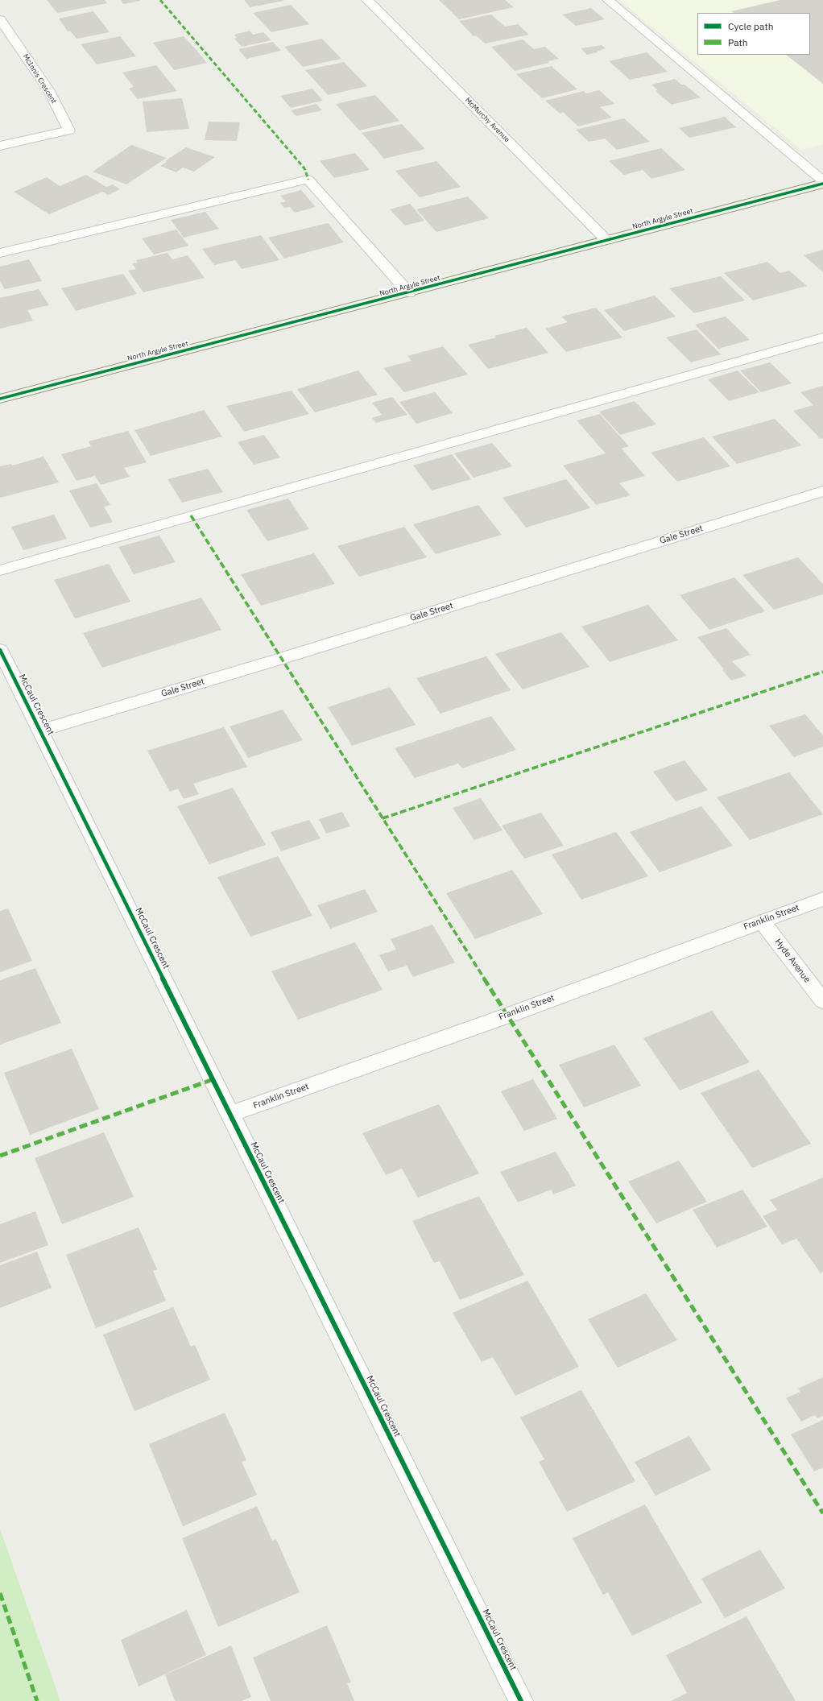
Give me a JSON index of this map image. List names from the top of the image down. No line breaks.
{"streets":{"street":["McInnis Crescent","McMurchy Avenue","North Argyle Street","Gale Street","McCaul Crescent","Franklin Street","Hyde Avenue"]},"crossings":[["McMurchy Avenue","North Argyle Street"],["Gale Street","McCaul Crescent"],["McCaul Crescent","Franklin Street"],["Franklin Street","Hyde Avenue"]],"legend":["Cycle path","Path"]}
